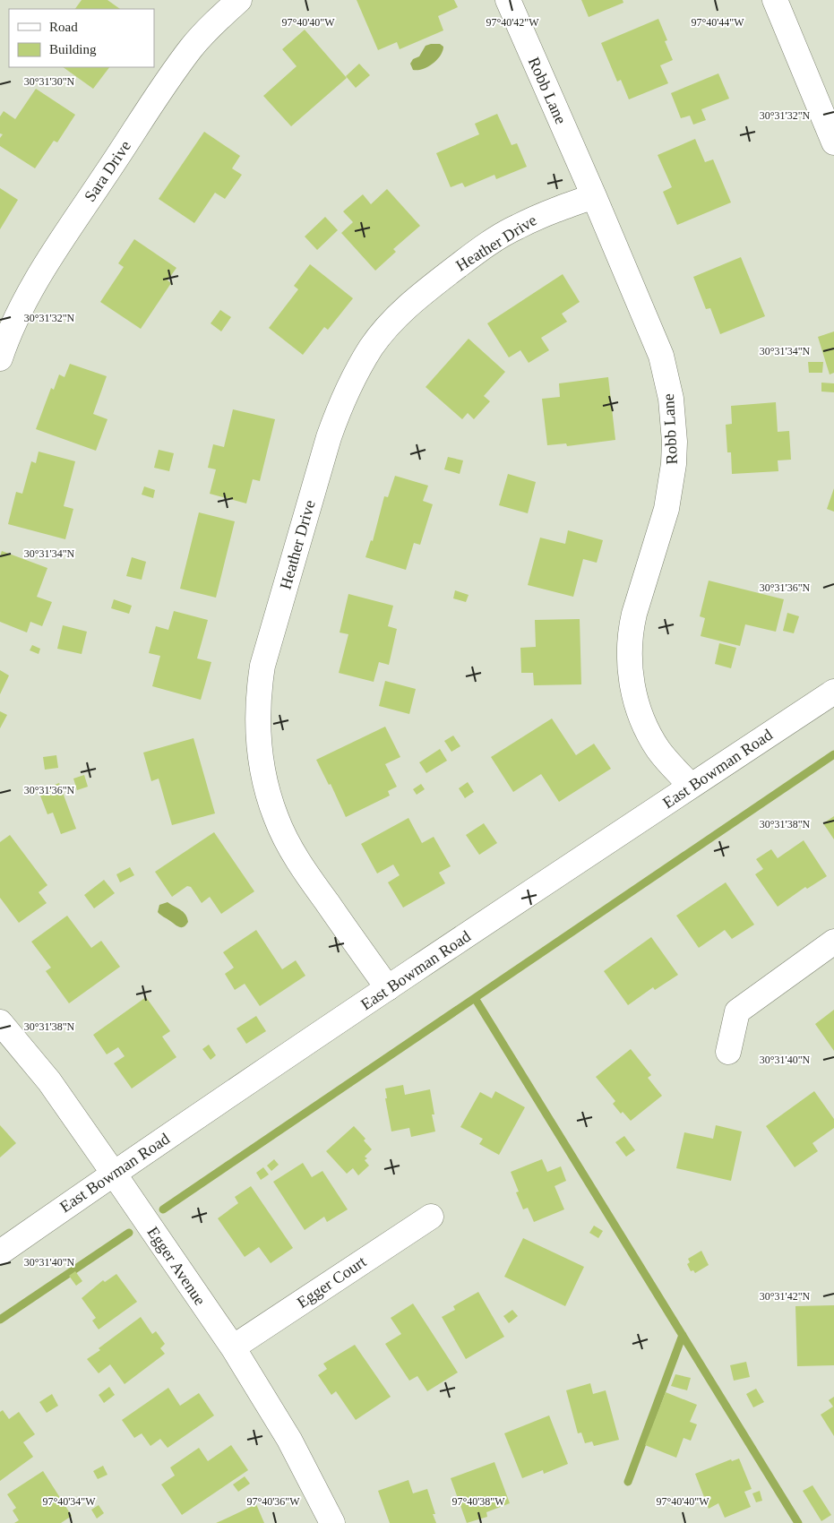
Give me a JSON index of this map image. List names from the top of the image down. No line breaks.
{"streets":{"street":["Robb Lane","Sara Drive","Heather Drive","East Bowman Road","Egger Avenue","Egger Court"]},"crossings":[["Robb Lane","Heather Drive"],["Robb Lane","East Bowman Road"],["Heather Drive","East Bowman Road"],["East Bowman Road","Egger Avenue"],["Egger Avenue","Egger Court"]],"legend":["Road","Building"],"coordinates":["97°40'40\"W","97°40'42\"W","97°40'44\"W","30°31'30\"N","30°31'32\"N","30°31'34\"N","30°31'36\"N","30°31'38\"N","30°31'40\"N","30°31'42\"N","97°40'34\"W","97°40'36\"W","97°40'38\"W"]}
